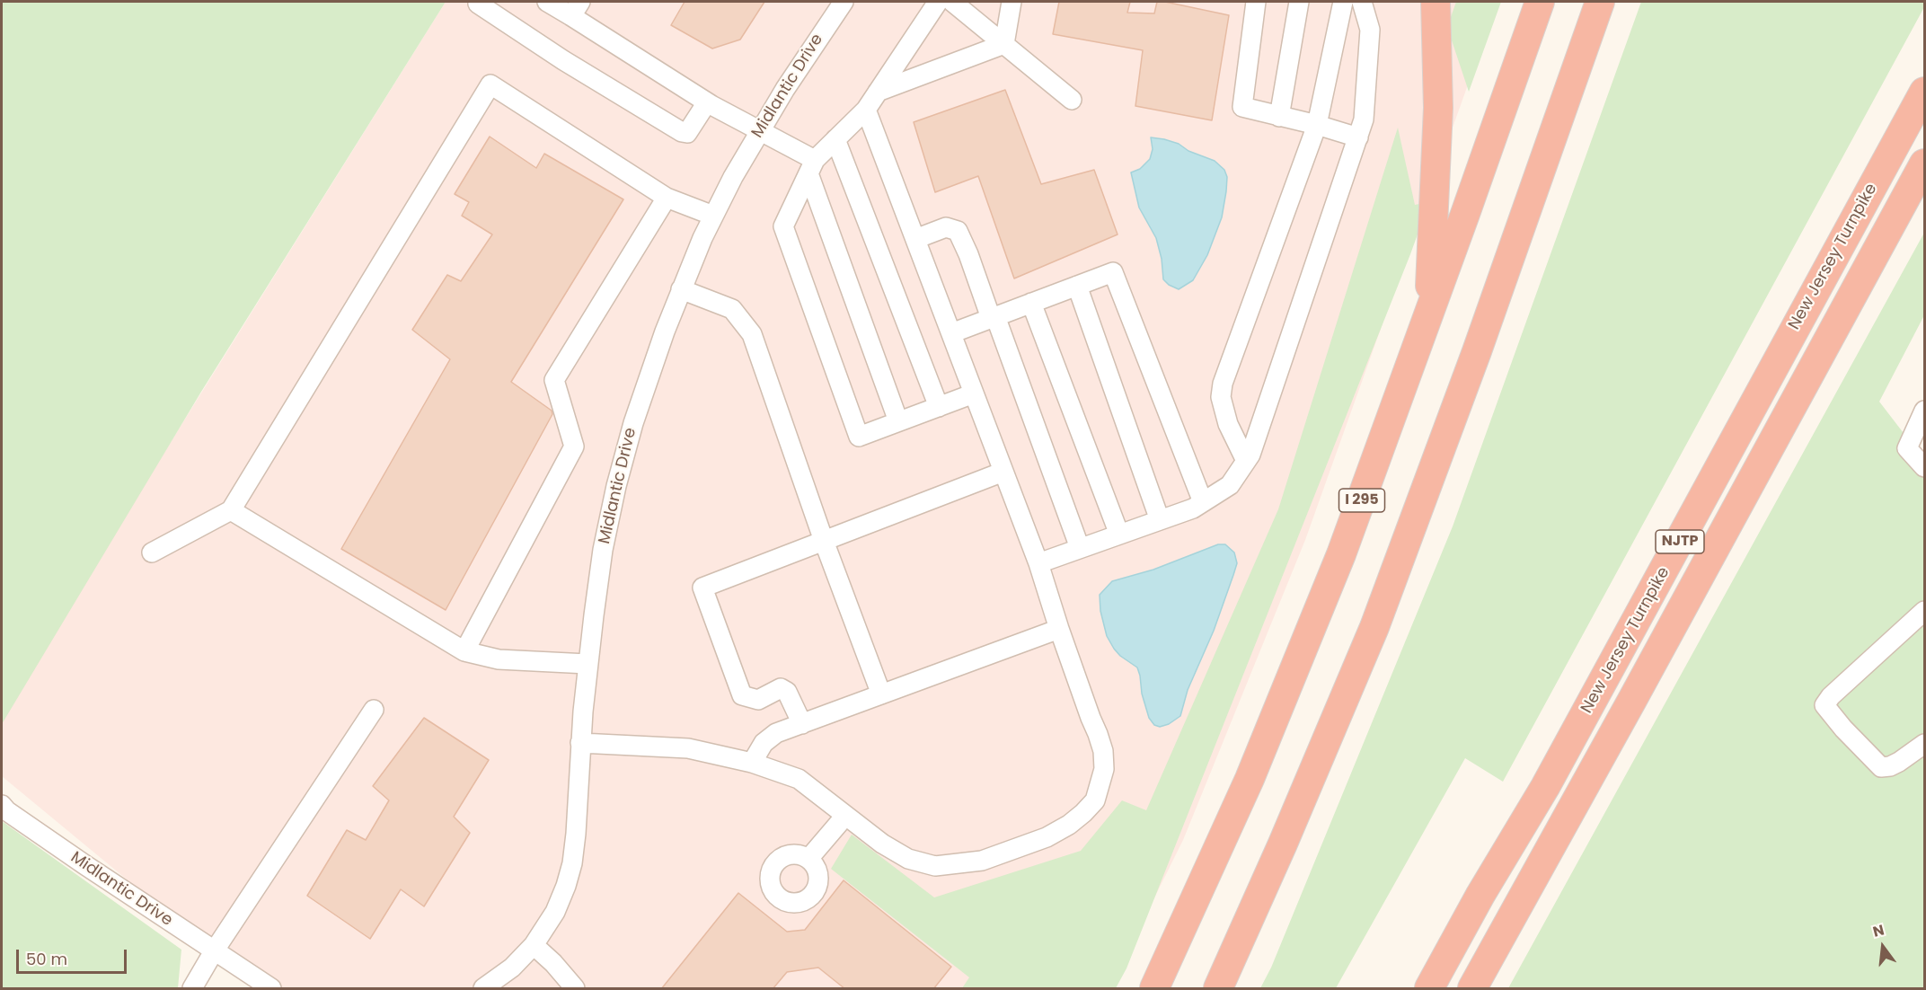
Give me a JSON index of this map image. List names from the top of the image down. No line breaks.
{"streets":{"highway":["New Jersey Turnpike","I 295","NJTP"],"street":["Midlantic Drive"]},"scale_bar":"50 m","north":"top"}
